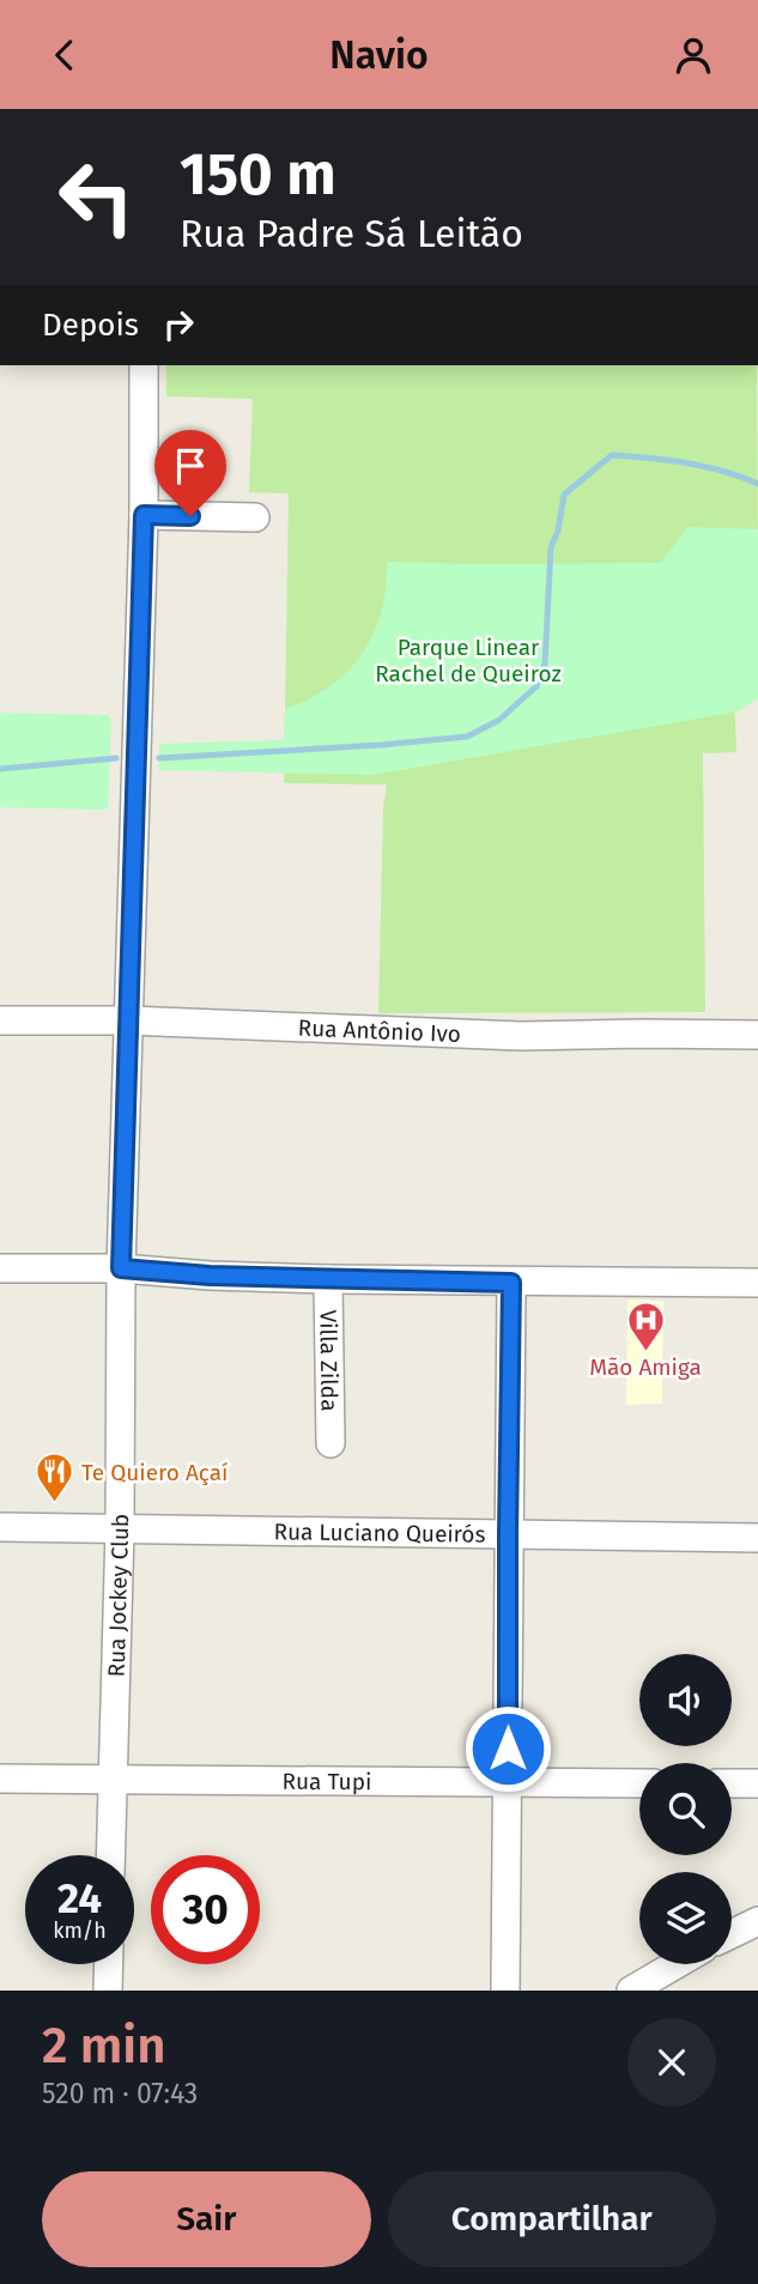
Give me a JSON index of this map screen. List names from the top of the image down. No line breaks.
{"streets":{"street":["Rua Antônio Ivo","Villa Zilda","Rua Luciano Queirós","Rua Jockey Club","Rua Tupi"]},"crossings":[["Rua Antônio Ivo","Rua Jockey Club"],["Rua Luciano Queirós","Rua Jockey Club"],["Rua Jockey Club","Rua Tupi"]],"parks":["Parque Linear Rachel de Queiroz"],"places":{"hospital":["Mão Amiga"],"restaurant":["Te Quiero Açaí"]},"page":{"header":"Navio","turn":["150 m","Rua Padre Sá Leitão"],"then":"Depois","speed":"24 km/h","limit":"30","heading":["2 min","520 m · 07:43"],"buttons":["Sair","Compartilhar"]}}
